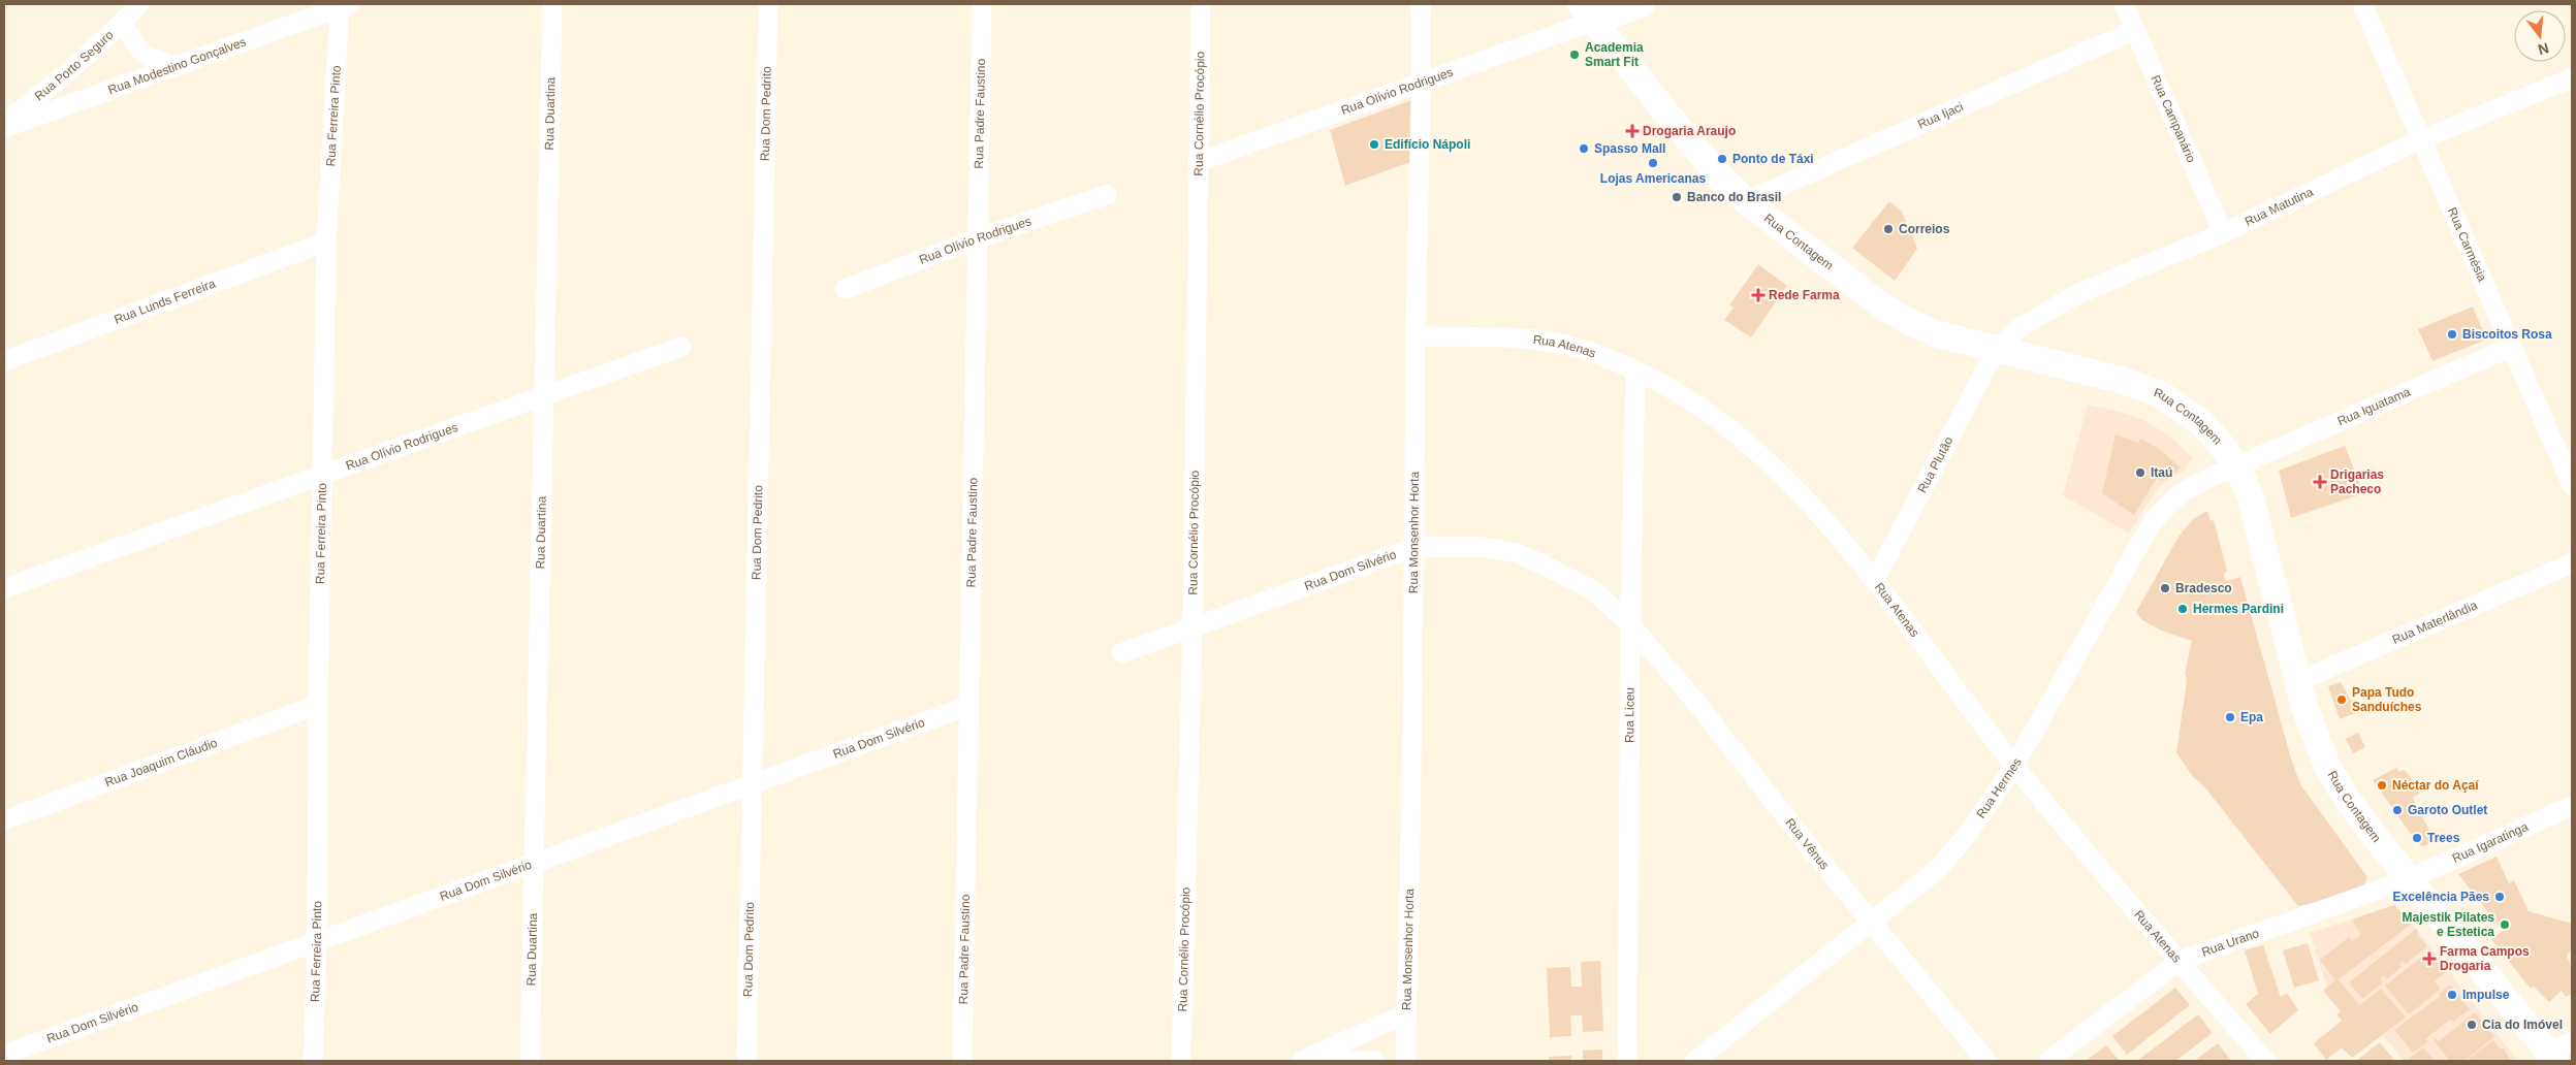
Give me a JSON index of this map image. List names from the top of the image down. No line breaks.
{"streets":{"street":["Rua Porto Seguro","Rua Modestino Gonçalves","Rua Olívio Rodrigues","Rua Duartina","Rua Dom Pedrito","Rua Padre Faustino","Rua Cornélio Procópio","Rua Ijaci","Rua Ferreira Pinto","Rua Campanário","Rua Matutina","Rua Contagem","Rua Carmésia","Rua Lunds Ferreira","Rua Atenas","Rua Iguatama","Rua Plutão","Rua Monsenhor Horta","Rua Dom Silvério","Rua Materlândia","Rua Liceu","Rua Joaquim Cláudio","Rua Hermes","Rua Igaratinga","Rua Vênus","Rua Urano"]},"crossings":[["Rua Modestino Gonçalves","Rua Ferreira Pinto"],["Rua Olívio Rodrigues","Rua Duartina"],["Rua Olívio Rodrigues","Rua Padre Faustino"],["Rua Olívio Rodrigues","Rua Cornélio Procópio"],["Rua Olívio Rodrigues","Rua Ferreira Pinto"],["Rua Olívio Rodrigues","Rua Contagem"],["Rua Olívio Rodrigues","Rua Monsenhor Horta"],["Rua Duartina","Rua Dom Silvério"],["Rua Dom Pedrito","Rua Dom Silvério"],["Rua Padre Faustino","Rua Dom Silvério"],["Rua Cornélio Procópio","Rua Dom Silvério"],["Rua Ijaci","Rua Campanário"],["Rua Ijaci","Rua Contagem"],["Rua Ferreira Pinto","Rua Lunds Ferreira"],["Rua Ferreira Pinto","Rua Dom Silvério"],["Rua Ferreira Pinto","Rua Joaquim Cláudio"],["Rua Campanário","Rua Matutina"],["Rua Matutina","Rua Contagem"],["Rua Matutina","Rua Carmésia"],["Rua Matutina","Rua Plutão"],["Rua Contagem","Rua Iguatama"],["Rua Contagem","Rua Plutão"],["Rua Contagem","Rua Materlândia"],["Rua Contagem","Rua Hermes"],["Rua Contagem","Rua Igaratinga"],["Rua Contagem","Rua Urano"],["Rua Carmésia","Rua Iguatama"],["Rua Atenas","Rua Plutão"],["Rua Atenas","Rua Monsenhor Horta"],["Rua Atenas","Rua Liceu"],["Rua Atenas","Rua Hermes"],["Rua Atenas","Rua Urano"],["Rua Iguatama","Rua Hermes"],["Rua Monsenhor Horta","Rua Dom Silvério"],["Rua Dom Silvério","Rua Liceu"],["Rua Dom Silvério","Rua Vênus"],["Rua Liceu","Rua Vênus"],["Rua Hermes","Rua Vênus"],["Rua Igaratinga","Rua Urano"]],"places":{"other":["Academia Smart Fit","Edifício Nápoli","Spasso Mall","Ponto de Táxi","Lojas Americanas","Banco do Brasil","Correios","Biscoitos Rosa","Itaú","Bradesco","Hermes Pardini","Papa Tudo Sanduíches","Epa","Néctar do Açaí","Garoto Outlet","Trees","Excelência Pães","Majestik Pilates e Estetica","Impulse","Cia do Imóvel"],"health":["Drogaria Araujo","Rede Farma","Drigarias Pacheco","Farma Campos Drogaria"]},"north":"bottom"}
